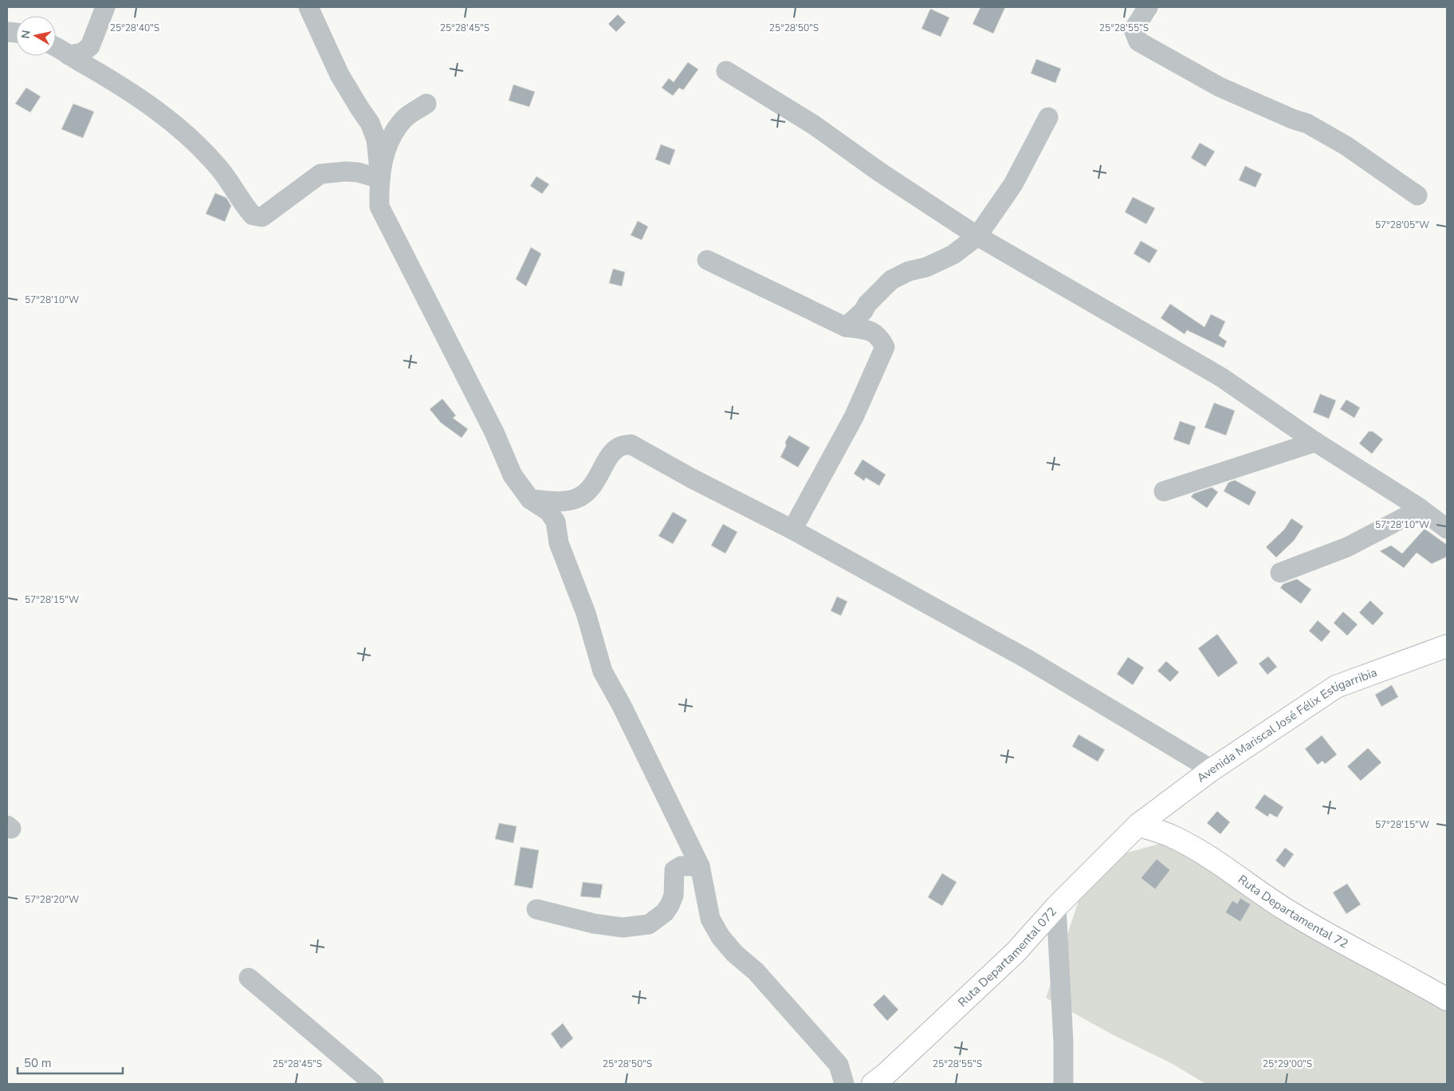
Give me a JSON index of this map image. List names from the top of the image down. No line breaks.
{"streets":{"main road":["Avenida Mariscal José Félix Estigarribia","Ruta Departamental 72","Ruta Departamental 072"]},"crossings":[["Avenida Mariscal José Félix Estigarribia","Ruta Departamental 72"],["Avenida Mariscal José Félix Estigarribia","Ruta Departamental 072"],["Ruta Departamental 72","Ruta Departamental 072"]],"scale_bar":"50 m","north":"left","coordinates":["25°28'45\"S","25°28'50\"S","25°28'55\"S","25°28'40\"S","57°28'05\"W","57°28'10\"W","57°28'15\"W","57°28'20\"W","25°29'00\"S"]}
